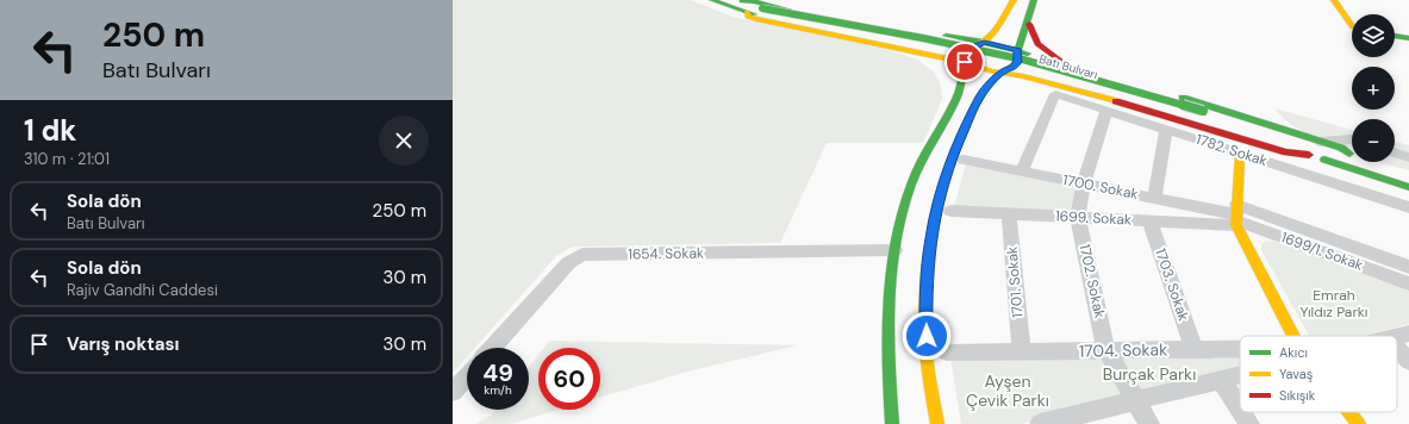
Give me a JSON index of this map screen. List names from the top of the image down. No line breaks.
{"streets":{"main road":["Batı Bulvarı"],"street":["1782. Sokak","1700. Sokak","1699. Sokak","1699/1. Sokak","1654. Sokak","1702. Sokak","1701. Sokak","1703. Sokak","1704. Sokak"]},"crossings":[["1782. Sokak","1700. Sokak"],["1782. Sokak","1702. Sokak"],["1700. Sokak","1699. Sokak"],["1700. Sokak","1699/1. Sokak"],["1700. Sokak","1702. Sokak"],["1699. Sokak","1699/1. Sokak"],["1699. Sokak","1702. Sokak"],["1699. Sokak","1701. Sokak"],["1699. Sokak","1703. Sokak"],["1702. Sokak","1704. Sokak"],["1701. Sokak","1704. Sokak"],["1703. Sokak","1704. Sokak"]],"parks":["Emrah Yıldız Parkı","Burçak Parkı","Ayşen Çevik Parkı"],"legend":["Akıcı","Yavaş","Sıkışık"],"page":{"turn":["250 m","Batı Bulvarı"],"map_buttons":["+","−"],"heading":["1 dk","310 m · 21:01"],"list":[{"name":"Sola dön","note":"Batı Bulvarı","value":"250 m"},{"name":"Sola dön","note":"Rajiv Gandhi Caddesi","value":"30 m"},{"name":"Varış noktası","value":"30 m"}],"speed":"49 km/h","limit":"60"}}
